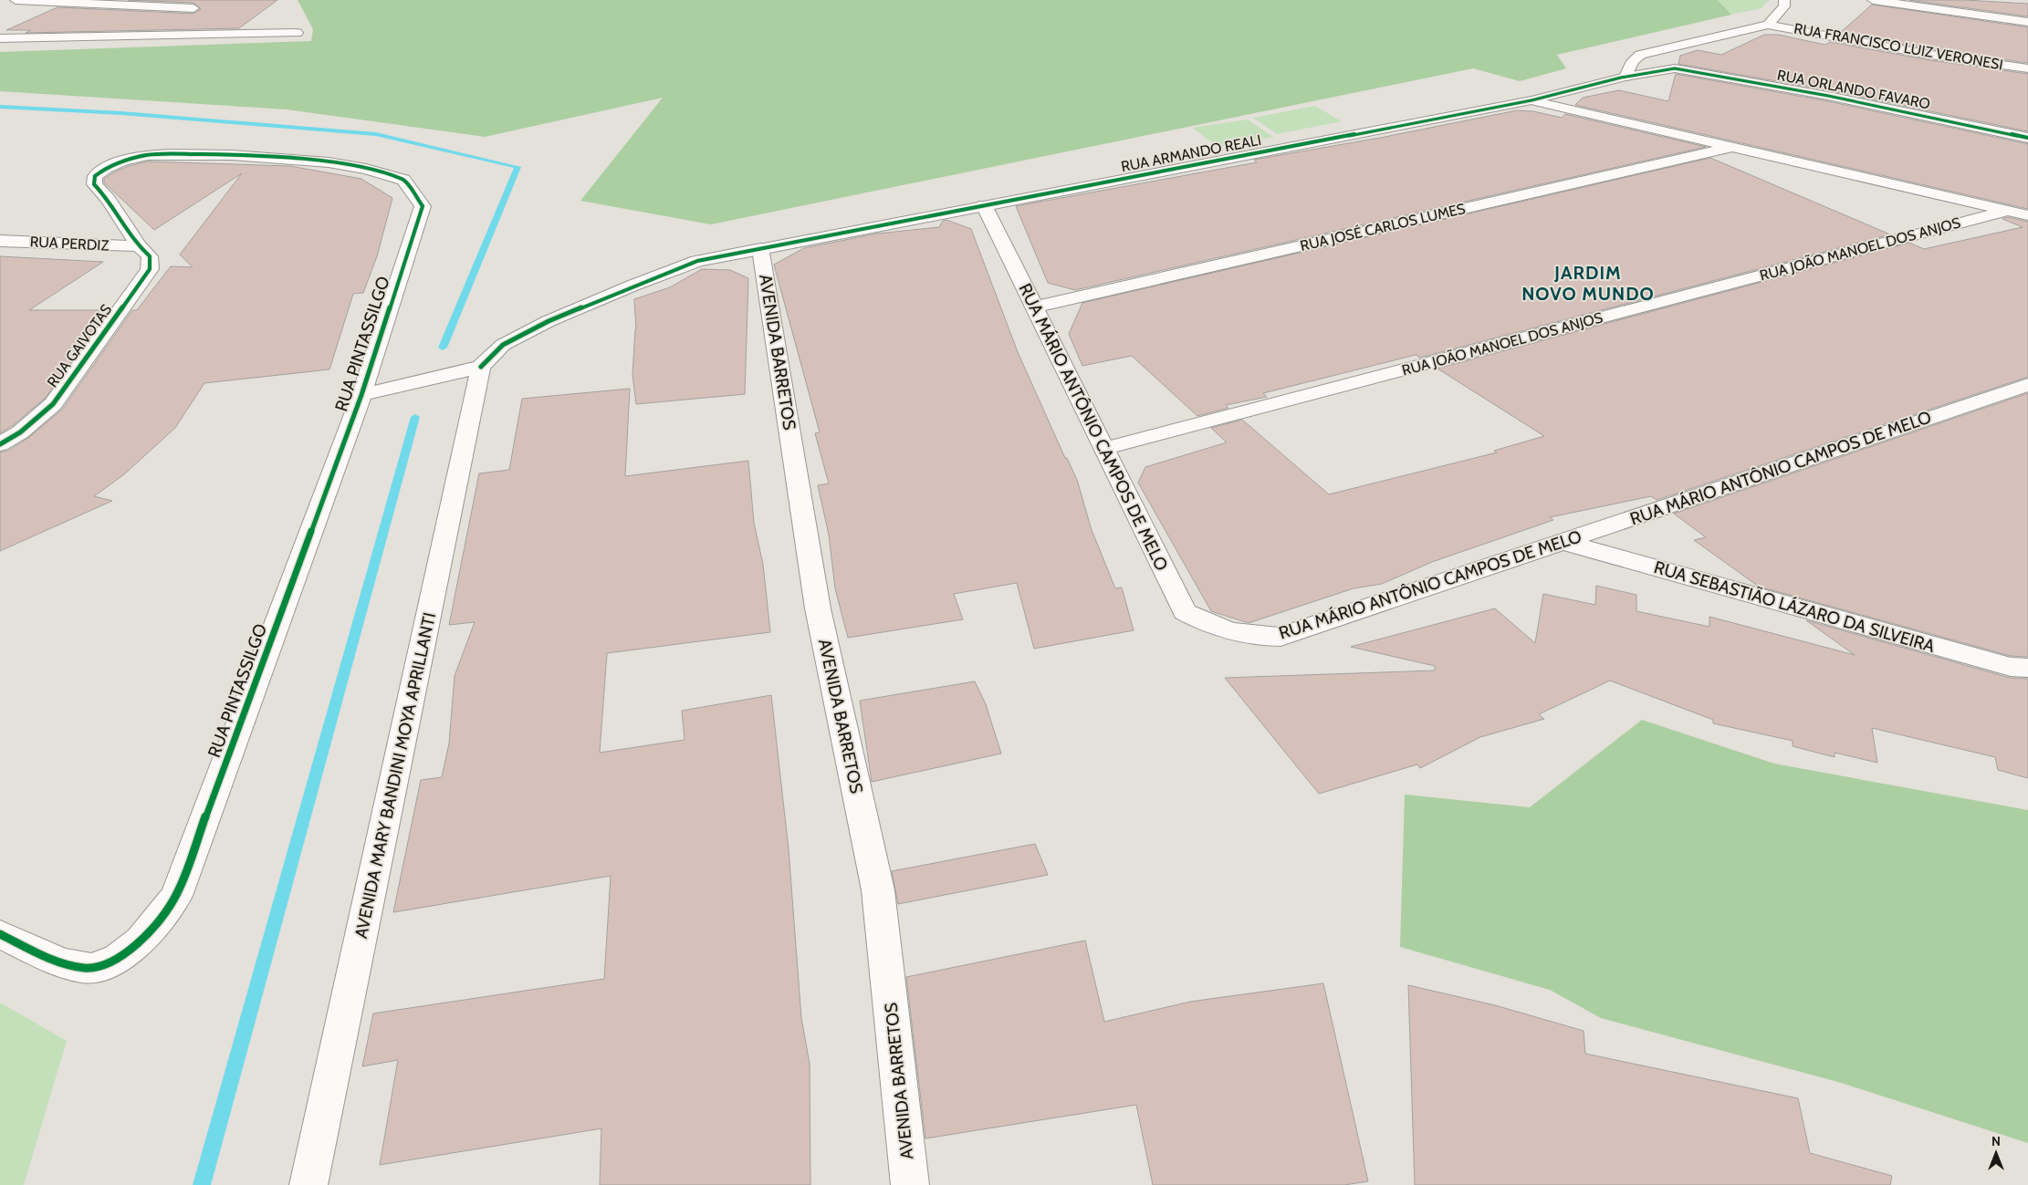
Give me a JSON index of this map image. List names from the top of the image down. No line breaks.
{"streets":{"street":["RUA FRANCISCO LUIZ VERONESI","RUA ORLANDO FAVARO","RUA ARMANDO REALI","RUA JOSÉ CARLOS LUMES","RUA PERDIZ","RUA JOÃO MANOEL DOS ANJOS","RUA PINTASSILGO","RUA GAIVOTAS","AVENIDA BARRETOS","RUA MÁRIO ANTÔNIO CAMPOS DE MELO","RUA SEBASTIÃO LÁZARO DA SILVEIRA","AVENIDA MARY BANDINI MOYA APRILLANTI"]},"crossings":[["RUA ORLANDO FAVARO","RUA ARMANDO REALI"],["RUA ARMANDO REALI","AVENIDA BARRETOS"],["RUA ARMANDO REALI","RUA MÁRIO ANTÔNIO CAMPOS DE MELO"],["RUA ARMANDO REALI","AVENIDA MARY BANDINI MOYA APRILLANTI"],["RUA JOSÉ CARLOS LUMES","RUA MÁRIO ANTÔNIO CAMPOS DE MELO"],["RUA PERDIZ","RUA PINTASSILGO"],["RUA PERDIZ","RUA GAIVOTAS"],["RUA JOÃO MANOEL DOS ANJOS","RUA MÁRIO ANTÔNIO CAMPOS DE MELO"],["RUA PINTASSILGO","RUA GAIVOTAS"],["RUA MÁRIO ANTÔNIO CAMPOS DE MELO","RUA SEBASTIÃO LÁZARO DA SILVEIRA"]],"districts":["JARDIM NOVO MUNDO"],"north":"top"}
